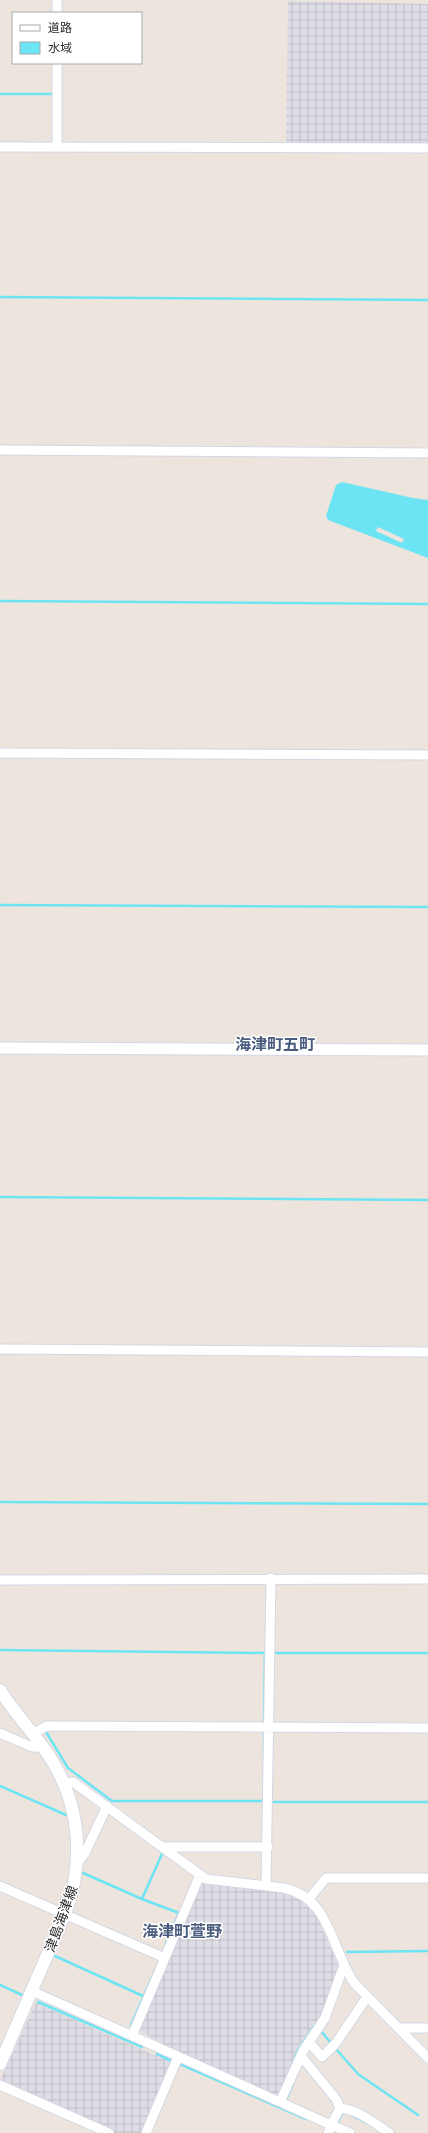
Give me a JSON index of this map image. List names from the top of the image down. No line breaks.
{"streets":{"main road":["津島海津線"]},"districts":["海津町五町","海津町萱野"],"legend":["道路","水域"]}
